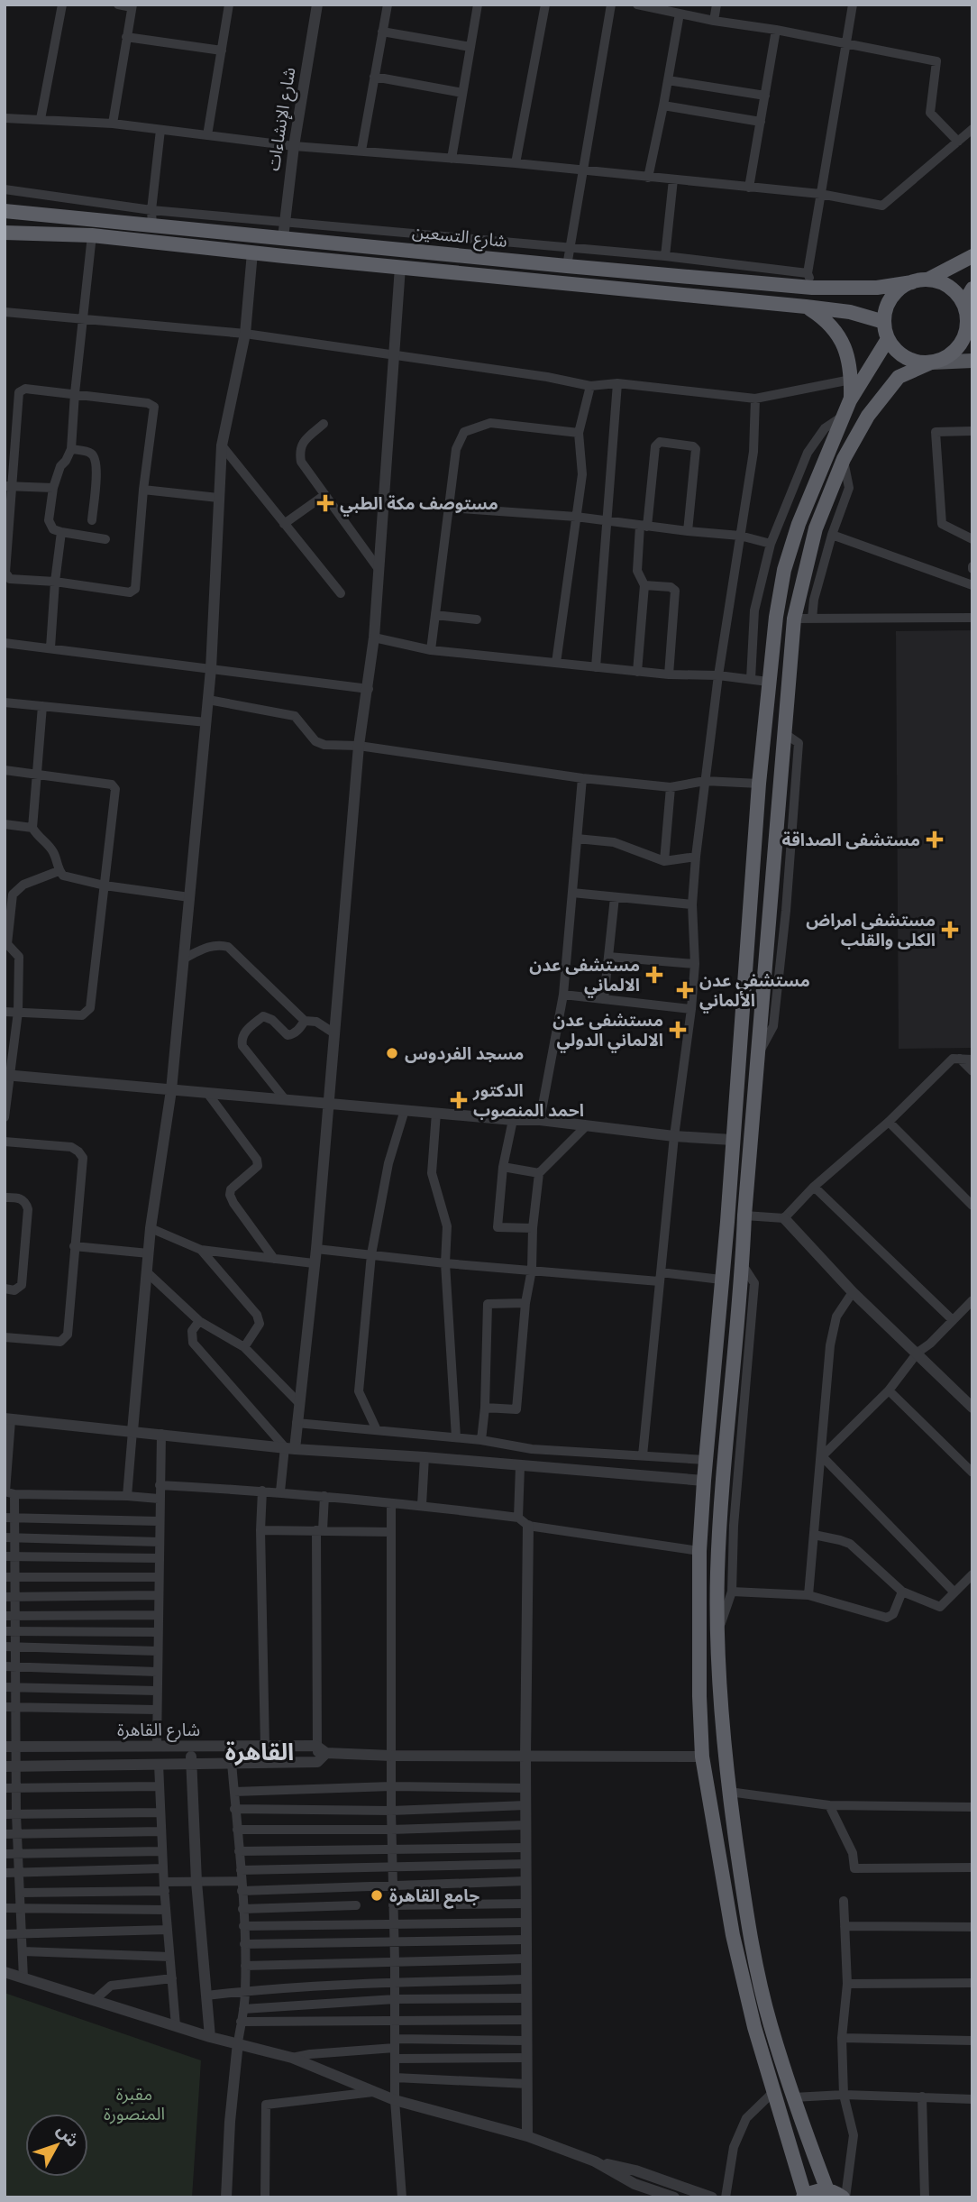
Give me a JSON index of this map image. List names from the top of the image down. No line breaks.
{"streets":{"highway":["شارع التسعين"],"street":["شارع الإنشاءات","شارع القاهرة"]},"crossings":[["شارع الإنشاءات","شارع التسعين"]],"districts":["القاهرة"],"parks":["مقبرة المنصورة"],"places":{"health":["مستوصف مكة الطبي","مستشفى الصداقة","مستشفى امراض الكلى والقلب","مستشفى عدن الالماني","مستشفى عدن الألماني","مستشفى عدن الالماني الدولي","الدكتور احمد المنصوب"],"other":["مسجد الفردوس","جامع القاهرة"]},"north":"top right"}
